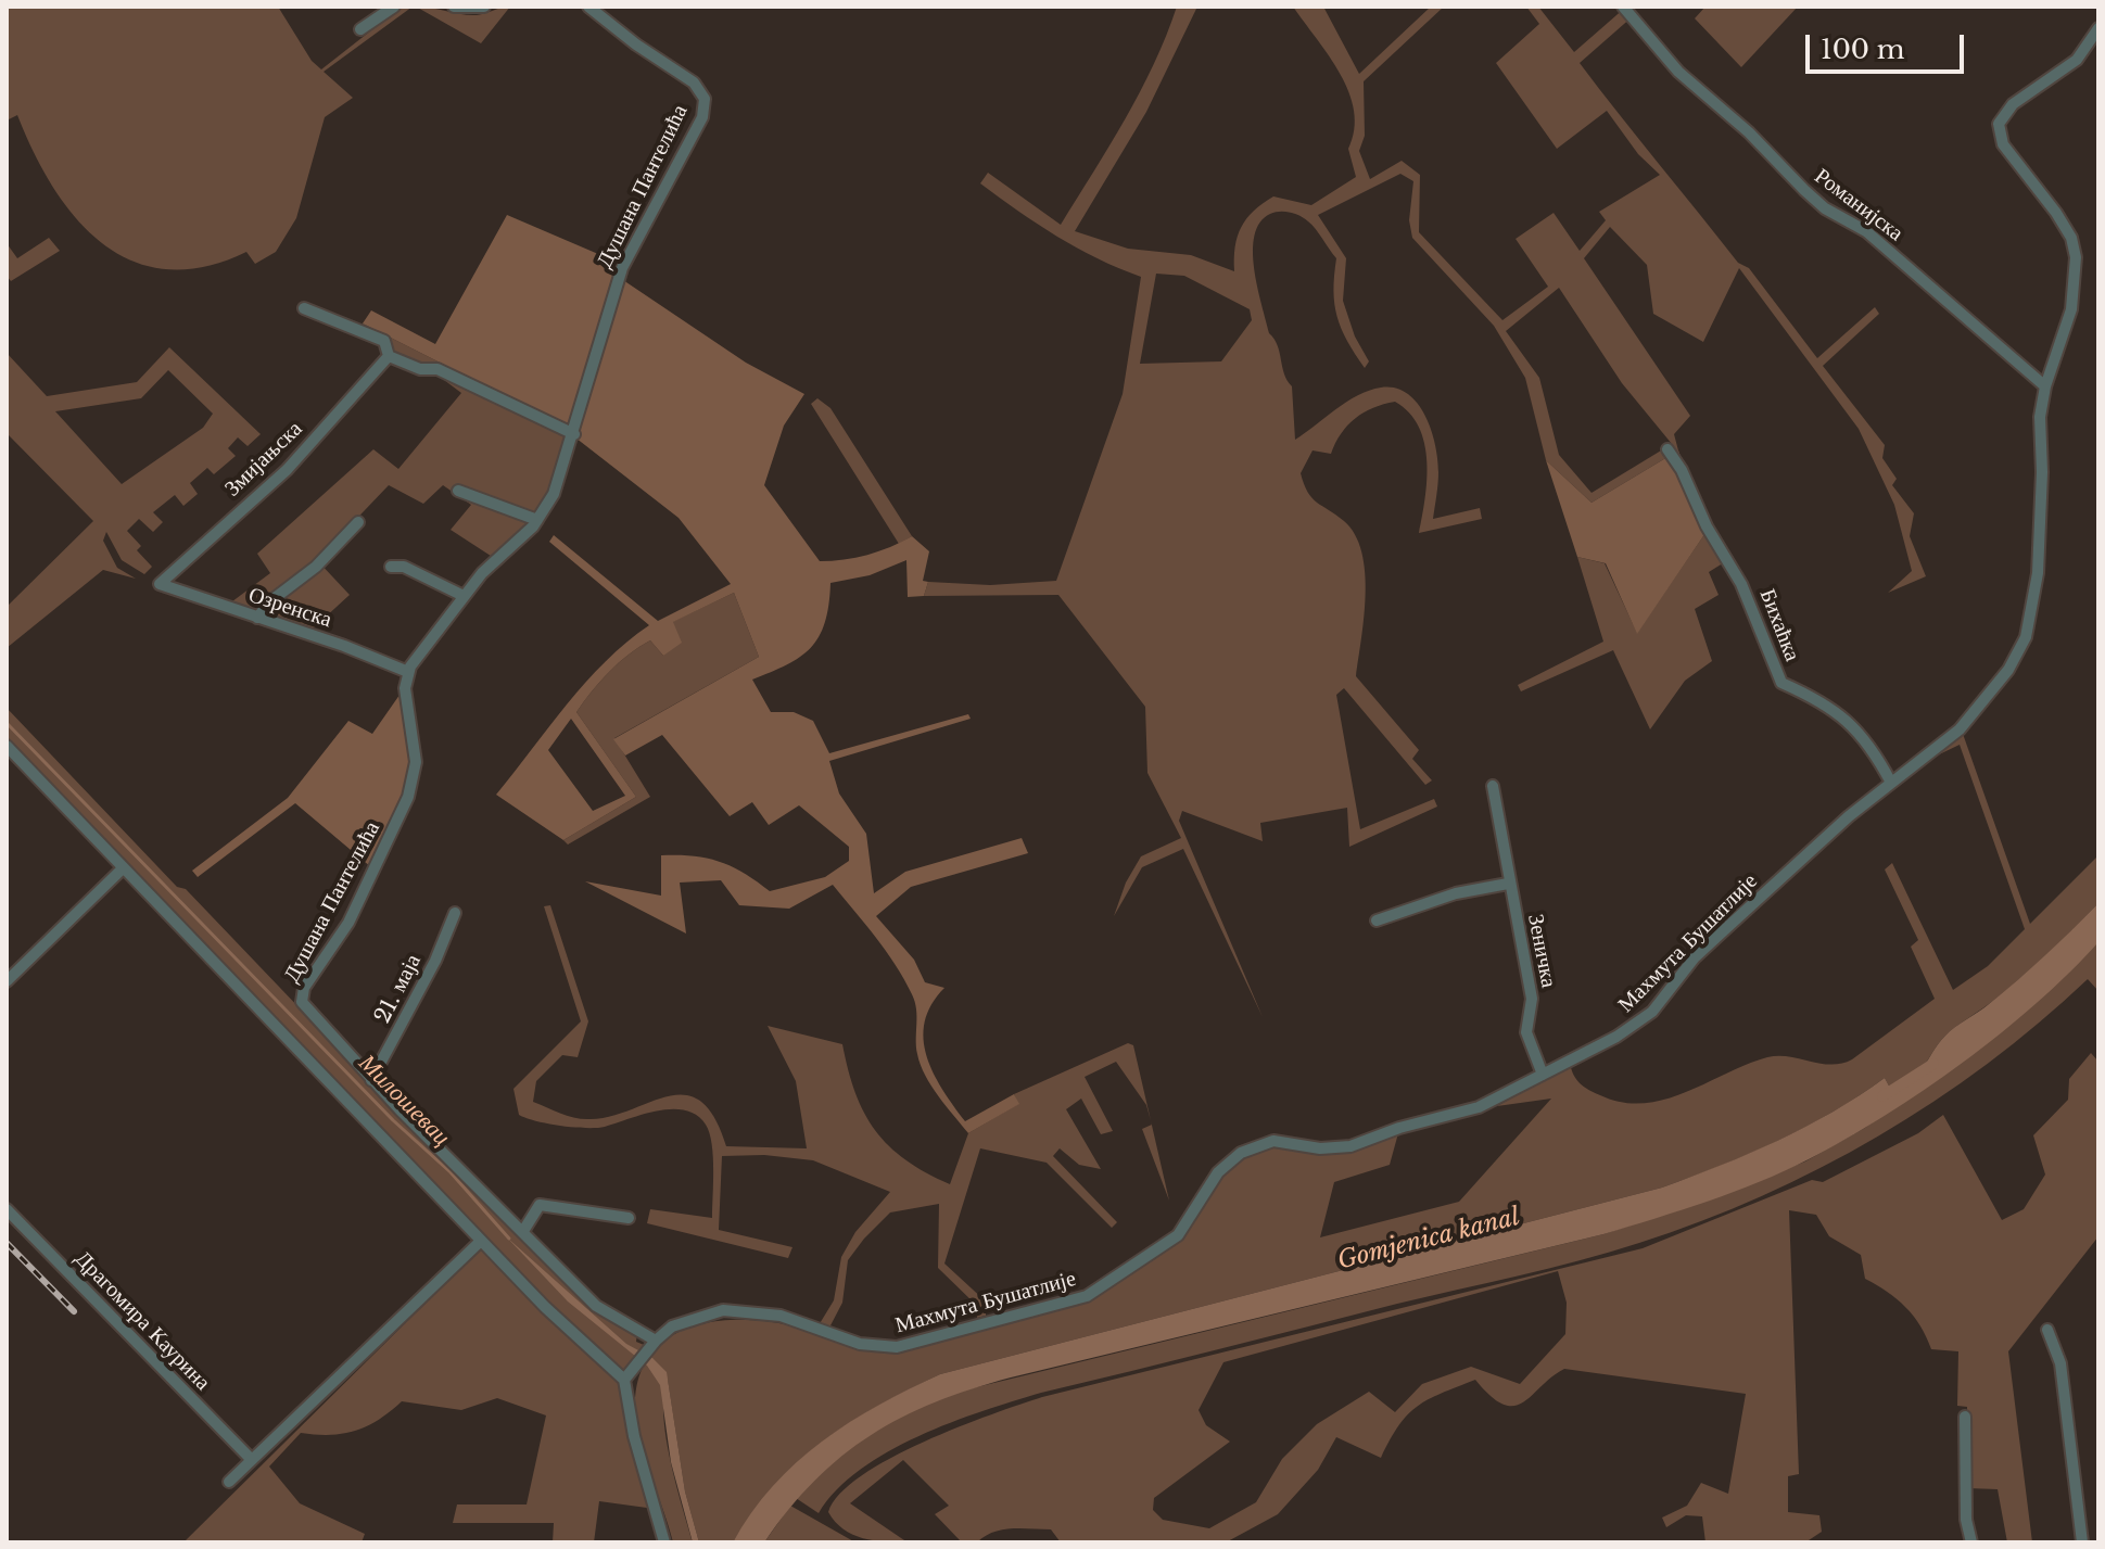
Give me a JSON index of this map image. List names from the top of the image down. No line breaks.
{"streets":{"street":["Душана Пантелића","Романијска","Змијањска","Озренска","Бихаћка","Махмута Бушатлије","Зеничка","21. маја","Драгомира Каурина"]},"crossings":[["Душана Пантелића","Озренска"],["Душана Пантелића","Махмута Бушатлије"],["Душана Пантелића","21. маја"],["Романијска","Махмута Бушатлије"],["Змијањска","Озренска"],["Бихаћка","Махмута Бушатлије"],["Махмута Бушатлије","Зеничка"]],"water":["Милошевац","Gomjenica kanal"],"scale_bar":"100 m"}
